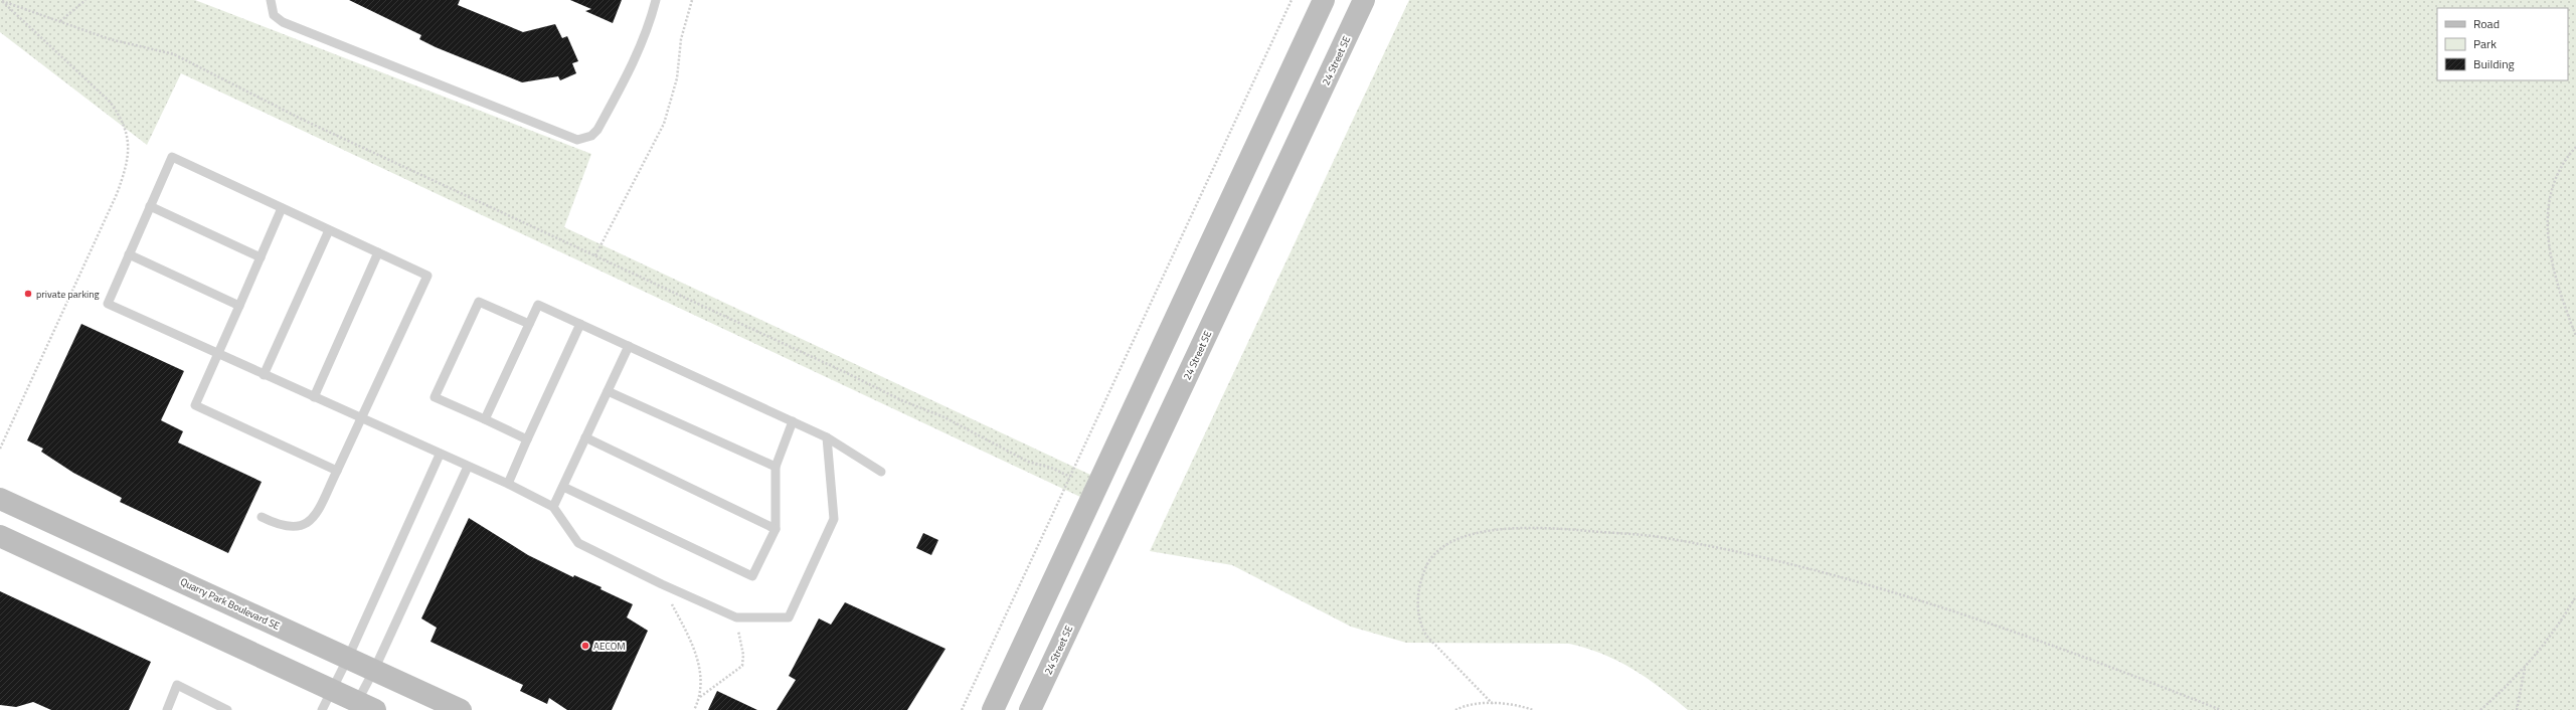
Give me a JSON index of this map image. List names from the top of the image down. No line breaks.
{"streets":{"main road":["24 Street SE","Quarry Park Boulevard SE"]},"places":["private parking","AECOM"],"legend":["Road","Park","Building"]}
